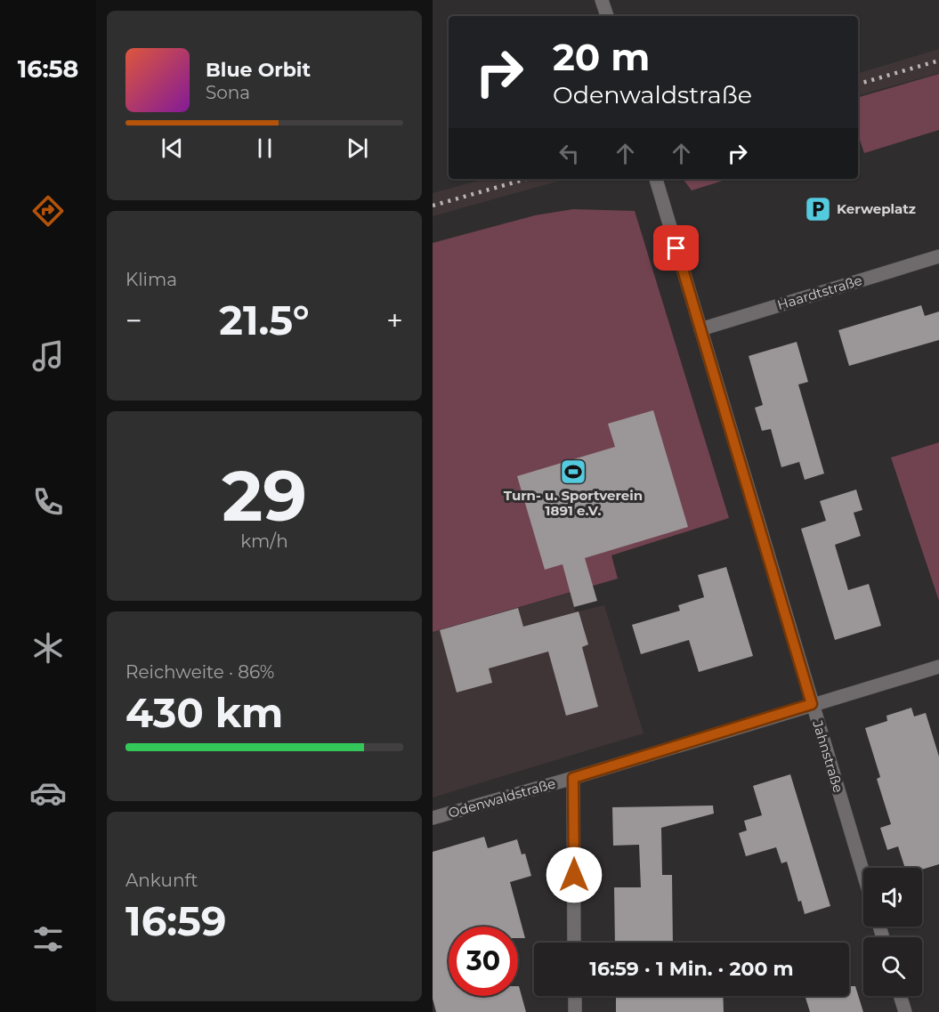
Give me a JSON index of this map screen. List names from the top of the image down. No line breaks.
{"streets":{"street":["Haardtstraße","Jahnstraße","Odenwaldstraße"]},"crossings":[["Haardtstraße","Jahnstraße"],["Jahnstraße","Odenwaldstraße"]],"places":{"parking":["Kerweplatz"],"sports":["Turn- u. Sportverein 1891 e.V."]},"page":{"tabs":"16:58","turn":["20 m","Odenwaldstraße"],"song":["Blue Orbit","Sona"],"tile":["Klima",["29","km/h"],["Reichweite · 86%","430 km"],["Ankunft","16:59"]],"heat":["−","21.5°","+"],"limit":"30","trip":"16:59 · 1 Min. · 200 m"}}
